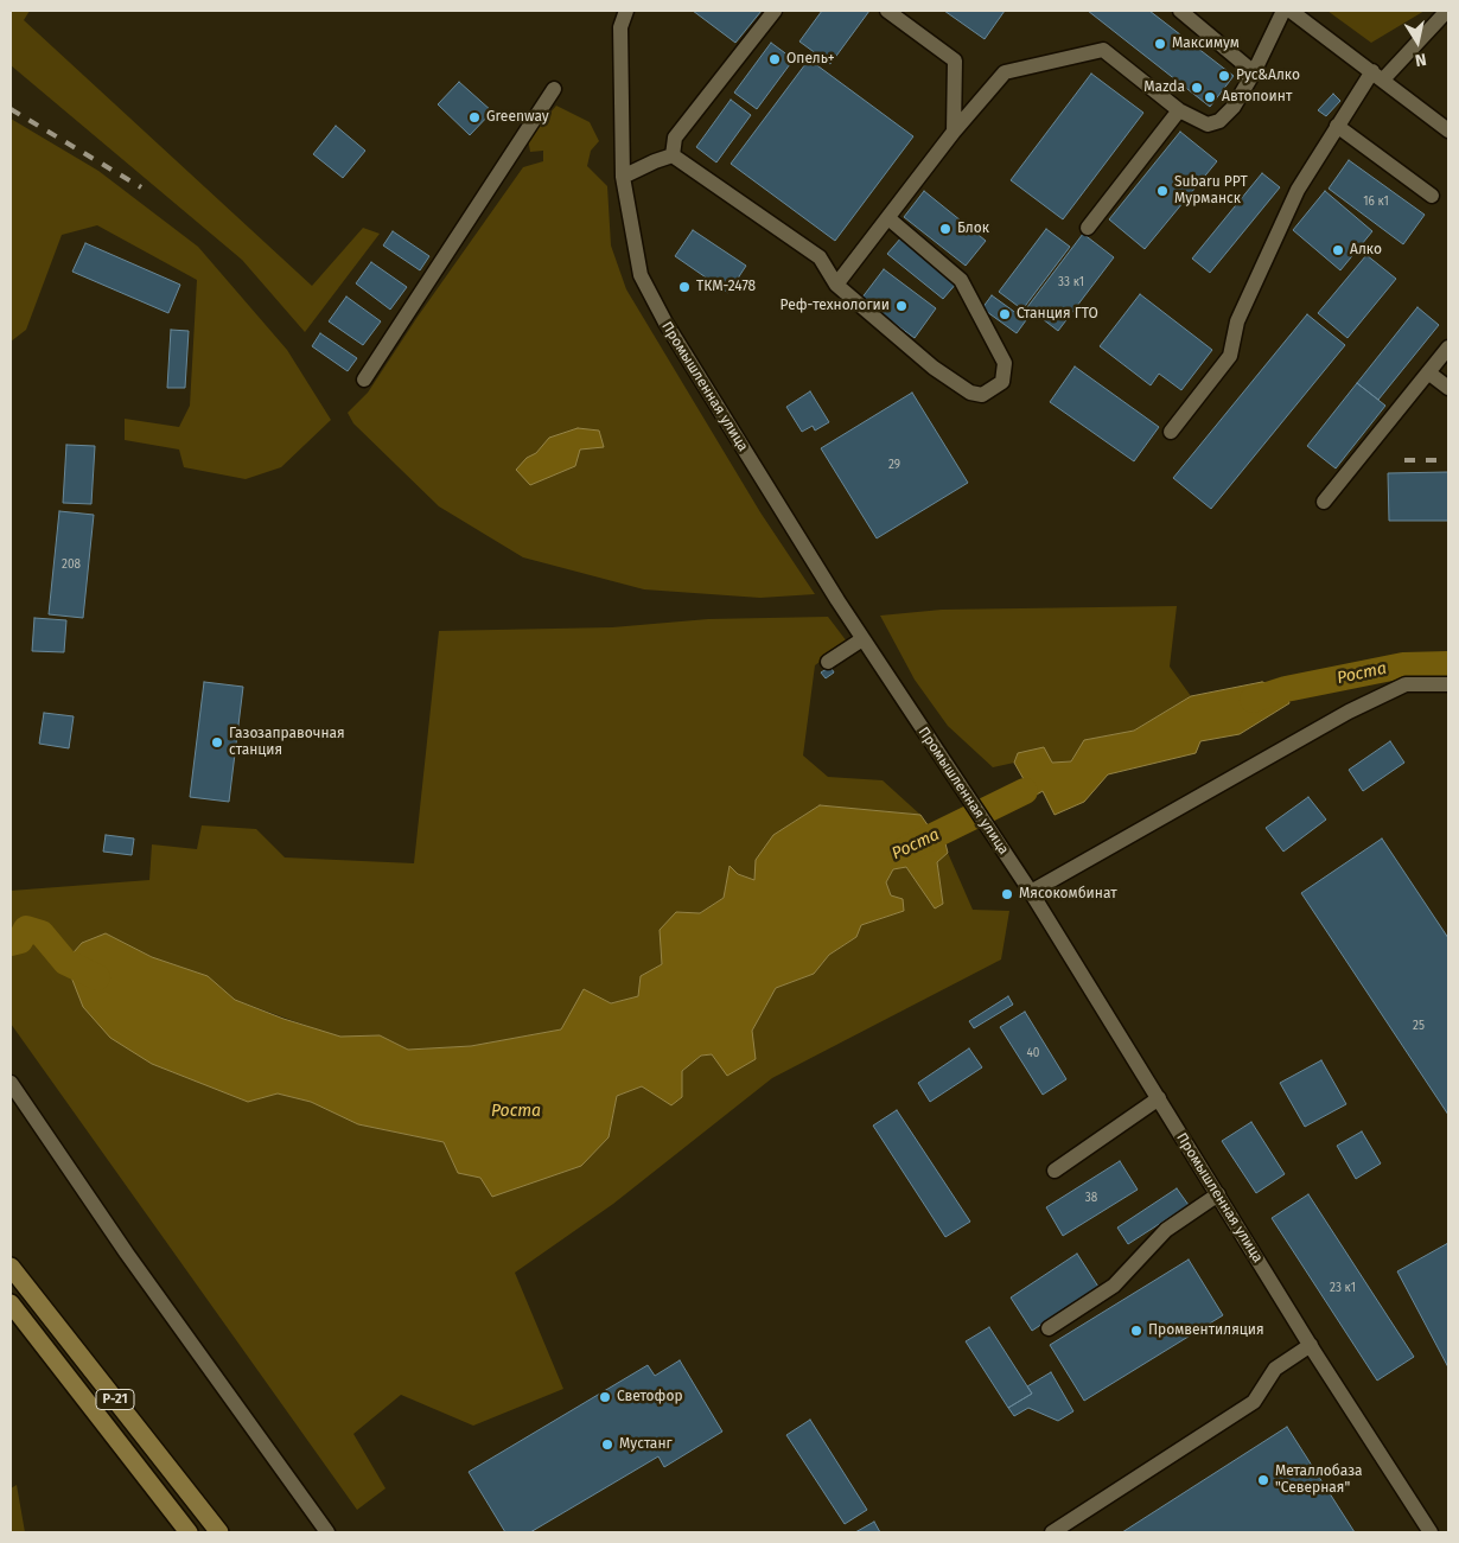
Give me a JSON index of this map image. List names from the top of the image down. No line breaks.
{"streets":{"main road":["Р-21"],"street":["Промышленная улица"]},"water":["Роста"],"places":["Максимум","Опель+","Рус&Алко","Mazda","Автопоинт","Greenway","Subaru РРТ Мурманск","Блок","Алко","ТКМ-2478","Реф-технологии","Станция ГТО","Газозаправочная станция","Мясокомбинат","Промвентиляция","Светофор","Мустанг","Металлобаза \"Северная\""],"house_numbers":["16 к1","33 к1","29","208","25","40","38","23 к1"],"north":"bottom"}
